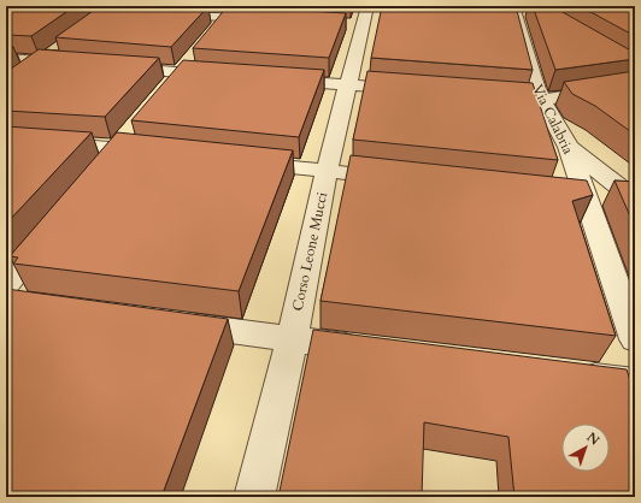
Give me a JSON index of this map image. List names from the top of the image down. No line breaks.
{"streets":{"street":["Via Calabria","Corso Leone Mucci"]},"north":"top right"}
